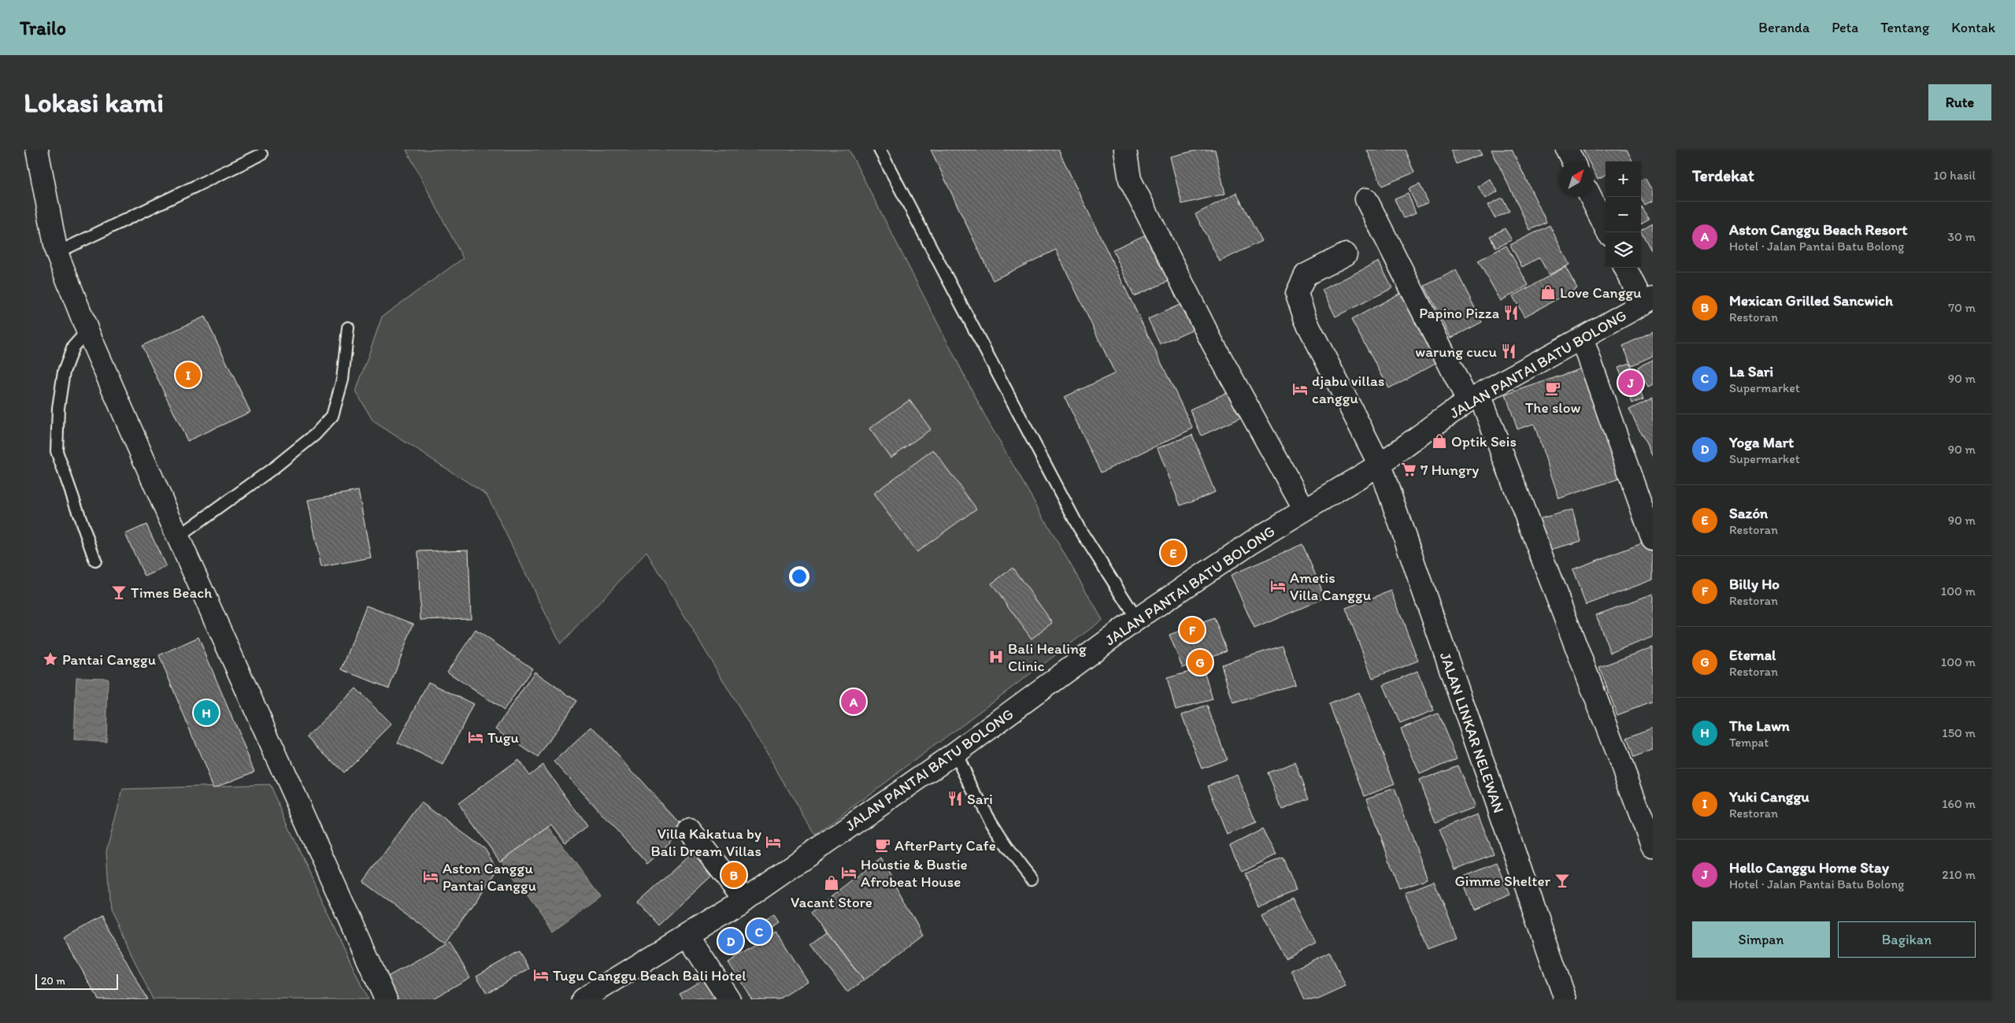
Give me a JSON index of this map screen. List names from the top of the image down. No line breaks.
{"streets":{"street":["JALAN PANTAI BATU BOLONG","JALAN LINKAR NELEWAN"]},"crossings":[["JALAN PANTAI BATU BOLONG","JALAN LINKAR NELEWAN"]],"places":{"shop":["Love Canggu","Optik Seis","Vacant Store"],"restaurant":["Papino Pizza","warung cucu","Sari"],"cafe":["The slow","AfterParty Cafe"],"hotel":["djabu villas canggu","Ametis Villa Canggu","Tugu","Villa Kakatua by Bali Dream Villas","Houstie & Bustie Afrobeat House","Aston Canggu Pantai Canggu","Tugu Canggu Beach Bali Hotel"],"supermarket":["7 Hungry"],"bar":["Times Beach","Gimme Shelter"],"hospital":["Bali Healing Clinic"],"place":["Pantai Canggu"]},"scale_bar":"20 m","north":"top right","page":{"header":"Trailo","nav":["Beranda","Peta","Tentang","Kontak"],"buttons":["Rute",["Simpan","Bagikan"]],"title":"Lokasi kami","heading":["Terdekat","10 hasil"],"map_buttons":["+","−"],"list":[{"mark":"A","name":"Aston Canggu Beach Resort","note":"Hotel · Jalan Pantai Batu Bolong","value":"30 m"},{"mark":"B","name":"Mexican Grilled Sancwich","note":"Restoran","value":"70 m"},{"mark":"C","name":"La Sari","note":"Supermarket","value":"90 m"},{"mark":"D","name":"Yoga Mart","note":"Supermarket","value":"90 m"},{"mark":"E","name":"Sazón","note":"Restoran","value":"90 m"},{"mark":"F","name":"Billy Ho","note":"Restoran","value":"100 m"},{"mark":"G","name":"Eternal","note":"Restoran","value":"100 m"},{"mark":"H","name":"The Lawn","note":"Tempat","value":"150 m"},{"mark":"I","name":"Yuki Canggu","note":"Restoran","value":"160 m"},{"mark":"J","name":"Hello Canggu Home Stay","note":"Hotel · Jalan Pantai Batu Bolong","value":"210 m"}],"pins":["I","J","E","F","G","A","H","B","C","D"],"scale":"20 m"}}
